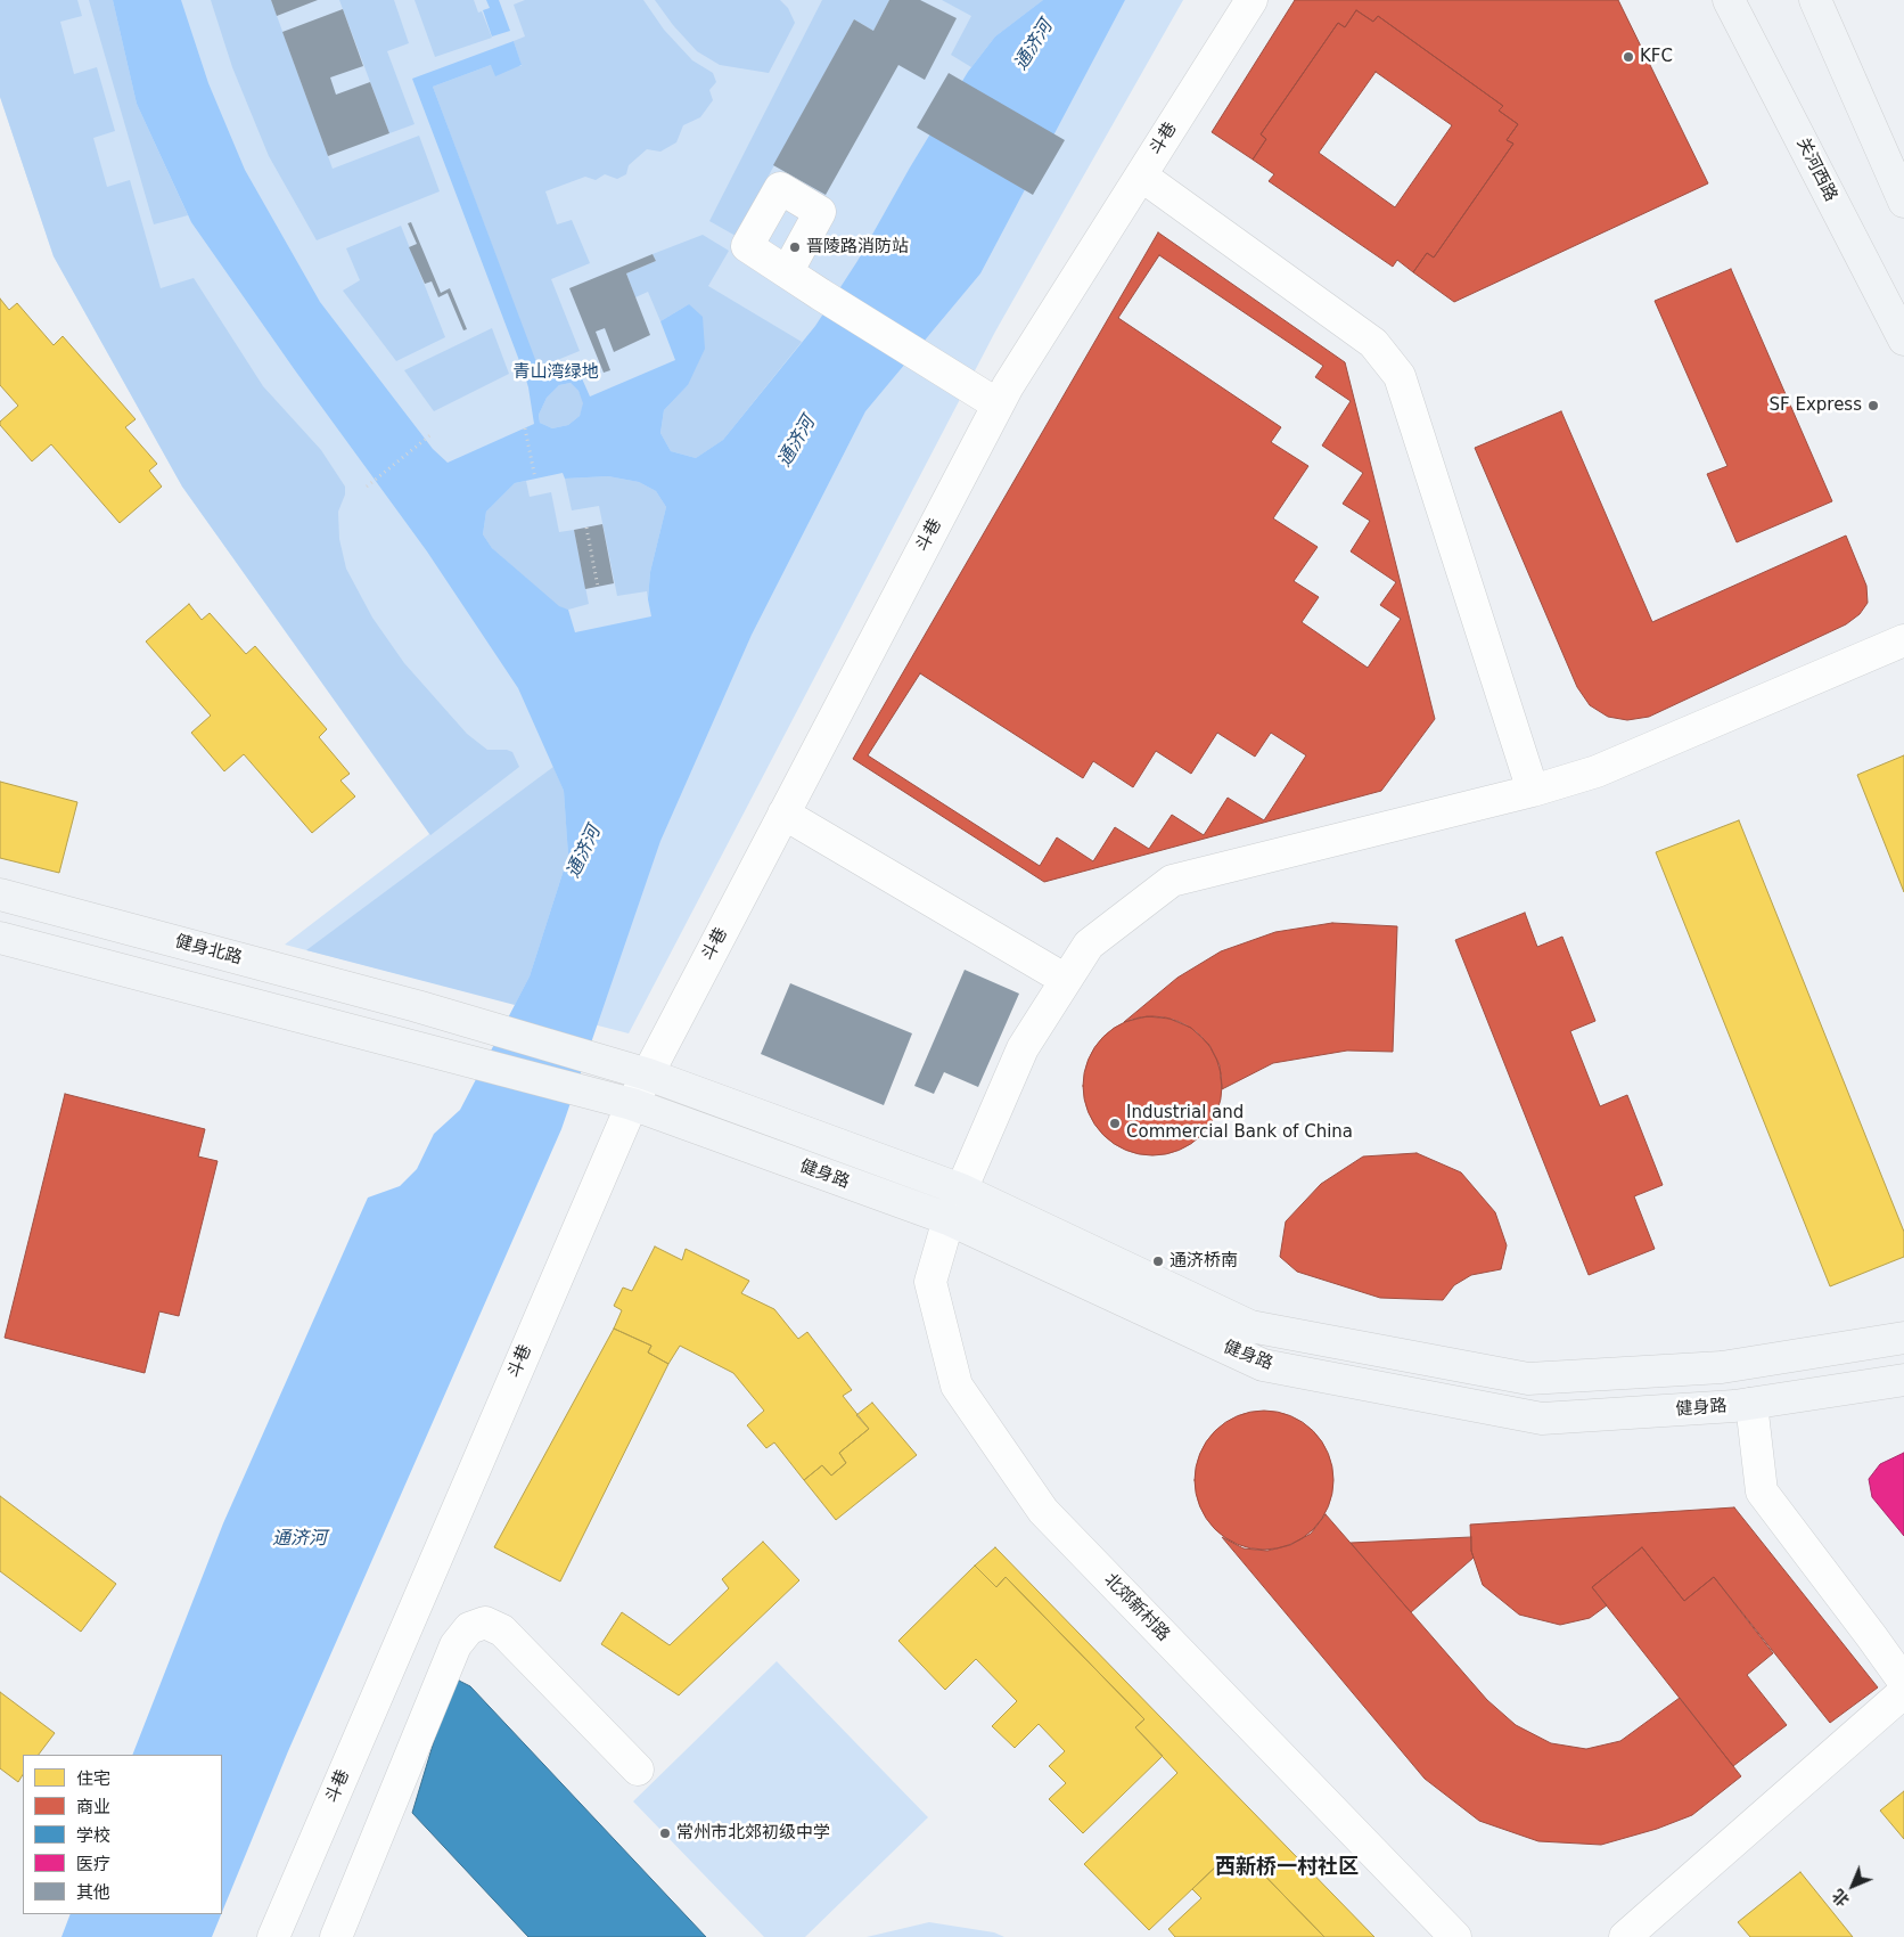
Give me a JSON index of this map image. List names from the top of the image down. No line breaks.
{"streets":{"main road":["关河西路","健身北路","健身路"],"street":["斗巷","北郊新村路"]},"crossings":[["斗巷","健身北路"],["斗巷","健身路"],["健身北路","健身路"],["健身路","北郊新村路"]],"districts":["西新桥一村社区"],"water":["通济河"],"parks":["青山湾绿地"],"places":["KFC","晋陵路消防站","SF Express","Industrial and Commercial Bank of China","通济桥南","常州市北郊初级中学"],"legend":["住宅","商业","学校","医疗","其他"],"north":"bottom left"}
